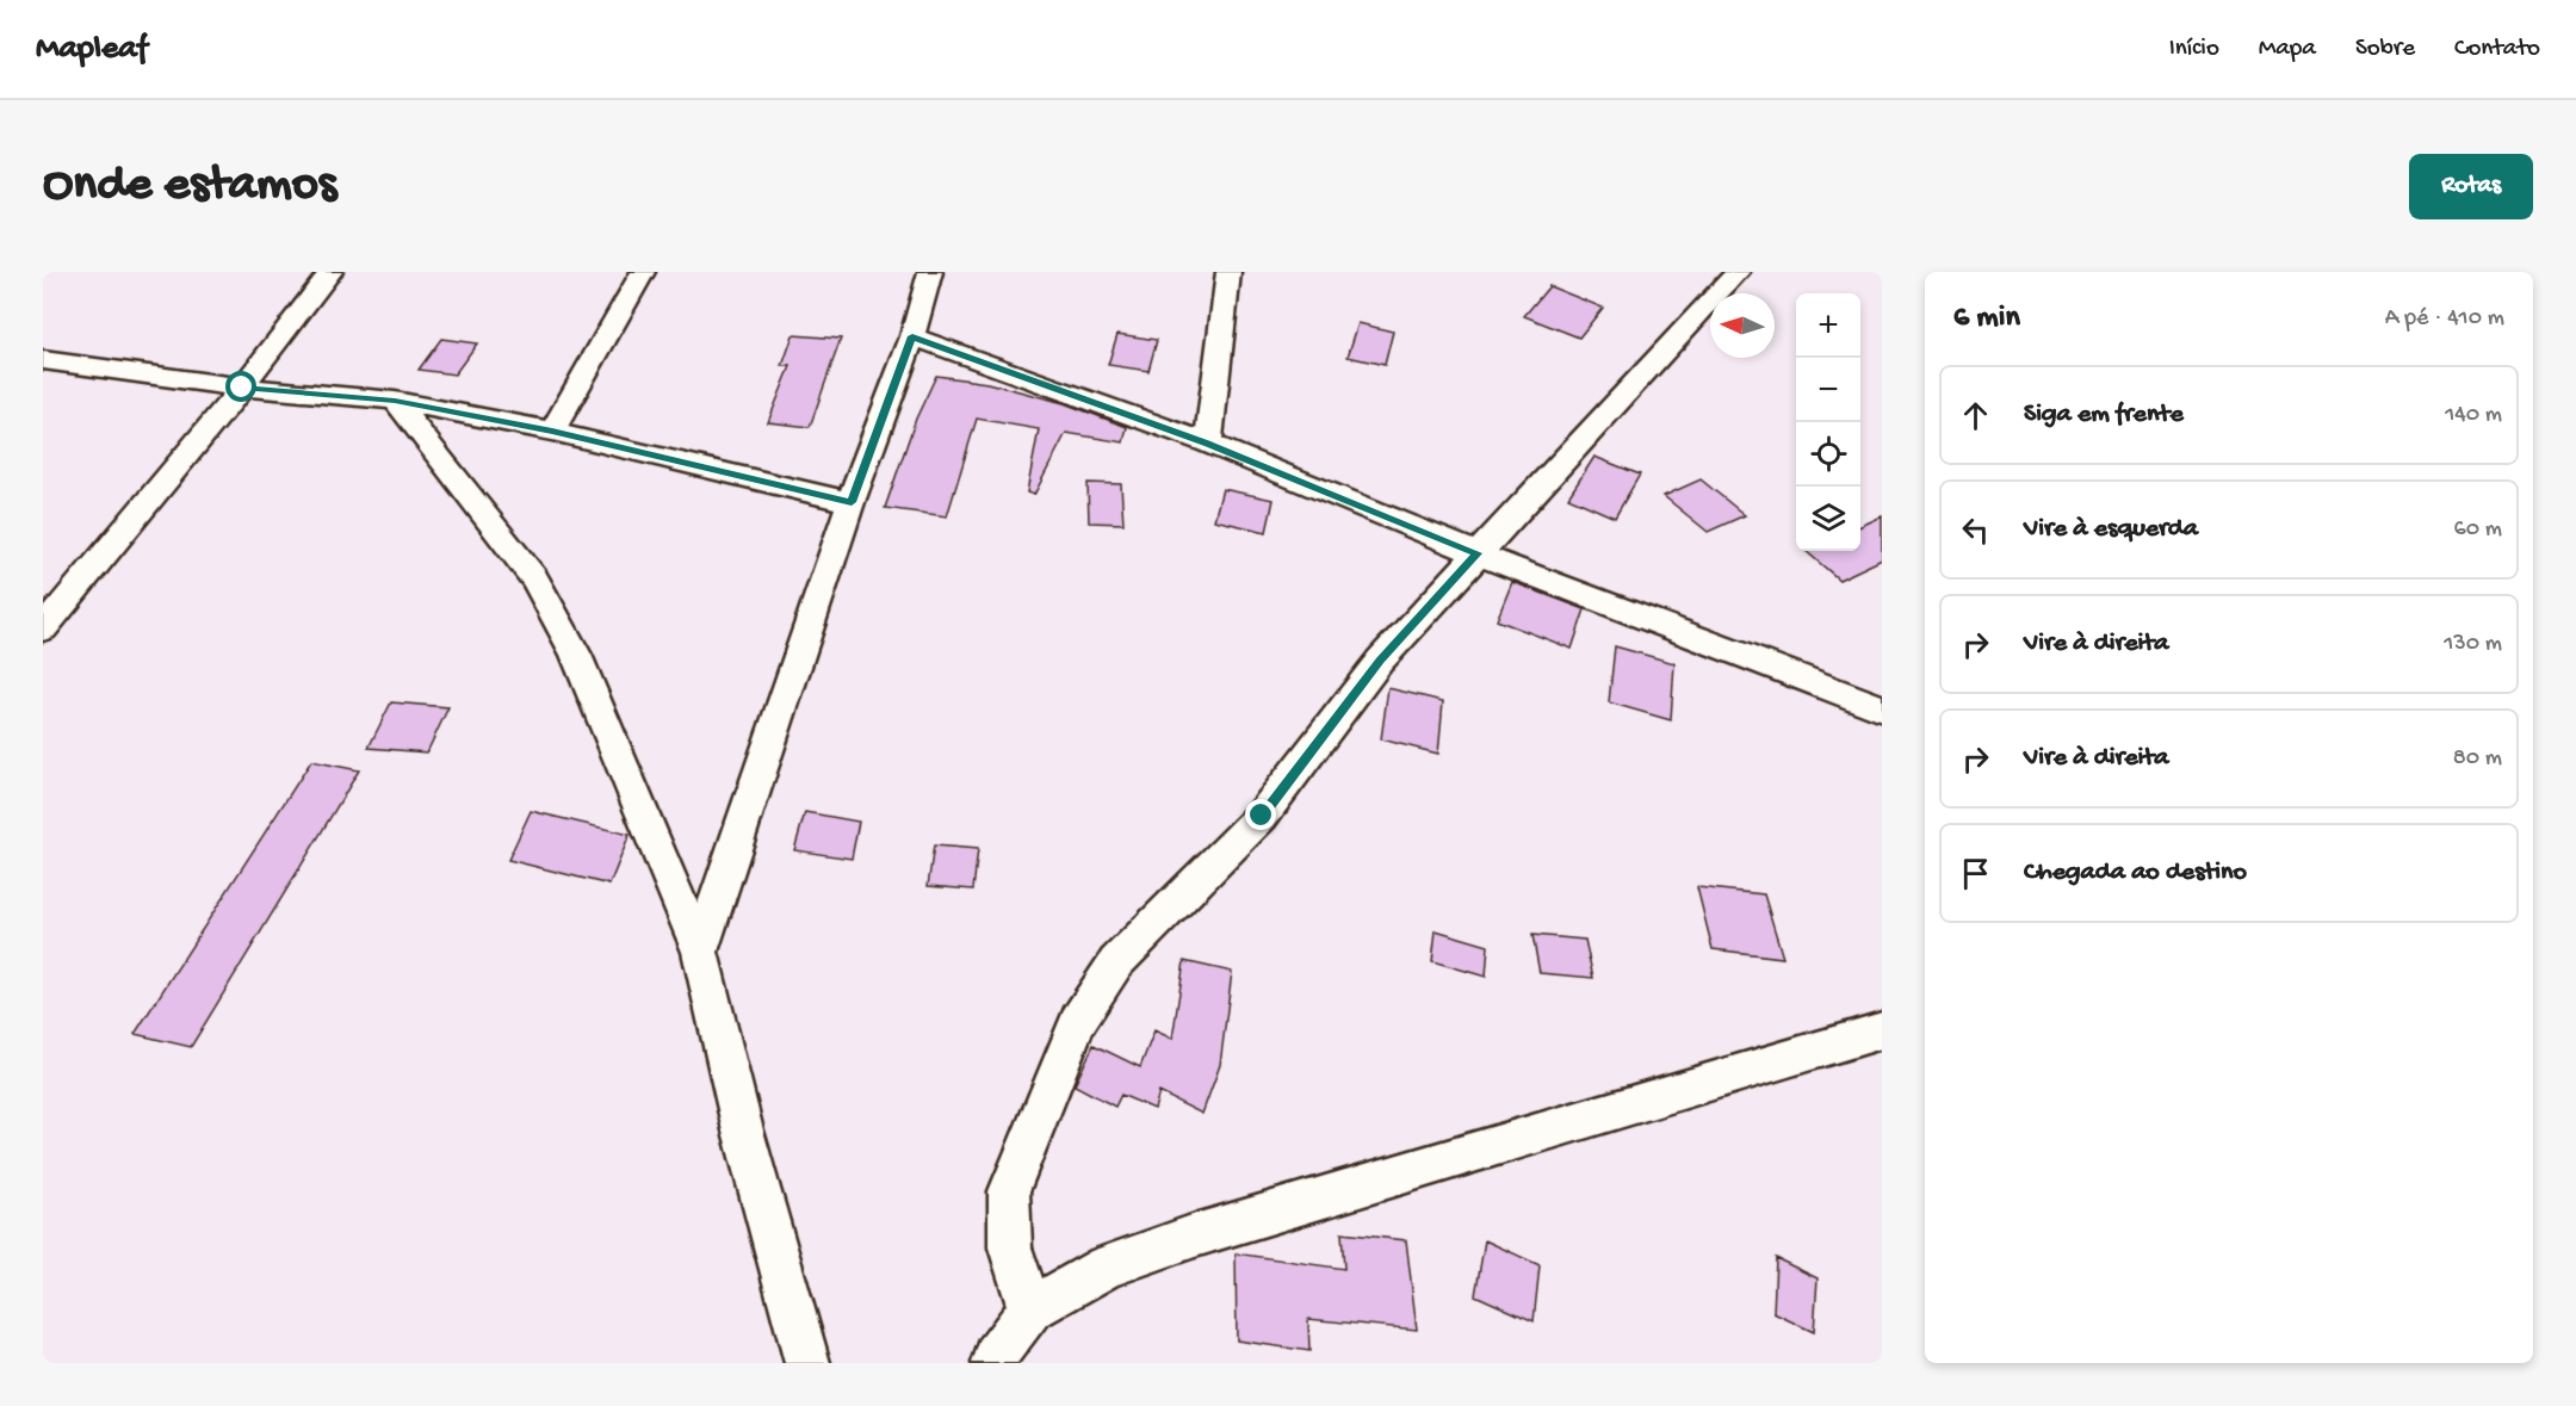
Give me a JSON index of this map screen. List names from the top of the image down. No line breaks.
{"north":"left","page":{"header":"Mapleaf","nav":["Início","Mapa","Sobre","Contato"],"buttons":"Rotas","title":"Onde estamos","heading":["6 min","A pé · 410 m"],"map_buttons":["+","−"],"list":[["Siga em frente","140 m"],["Vire à esquerda","60 m"],["Vire à direita","130 m"],["Vire à direita","80 m"],"Chegada ao destino"]}}
